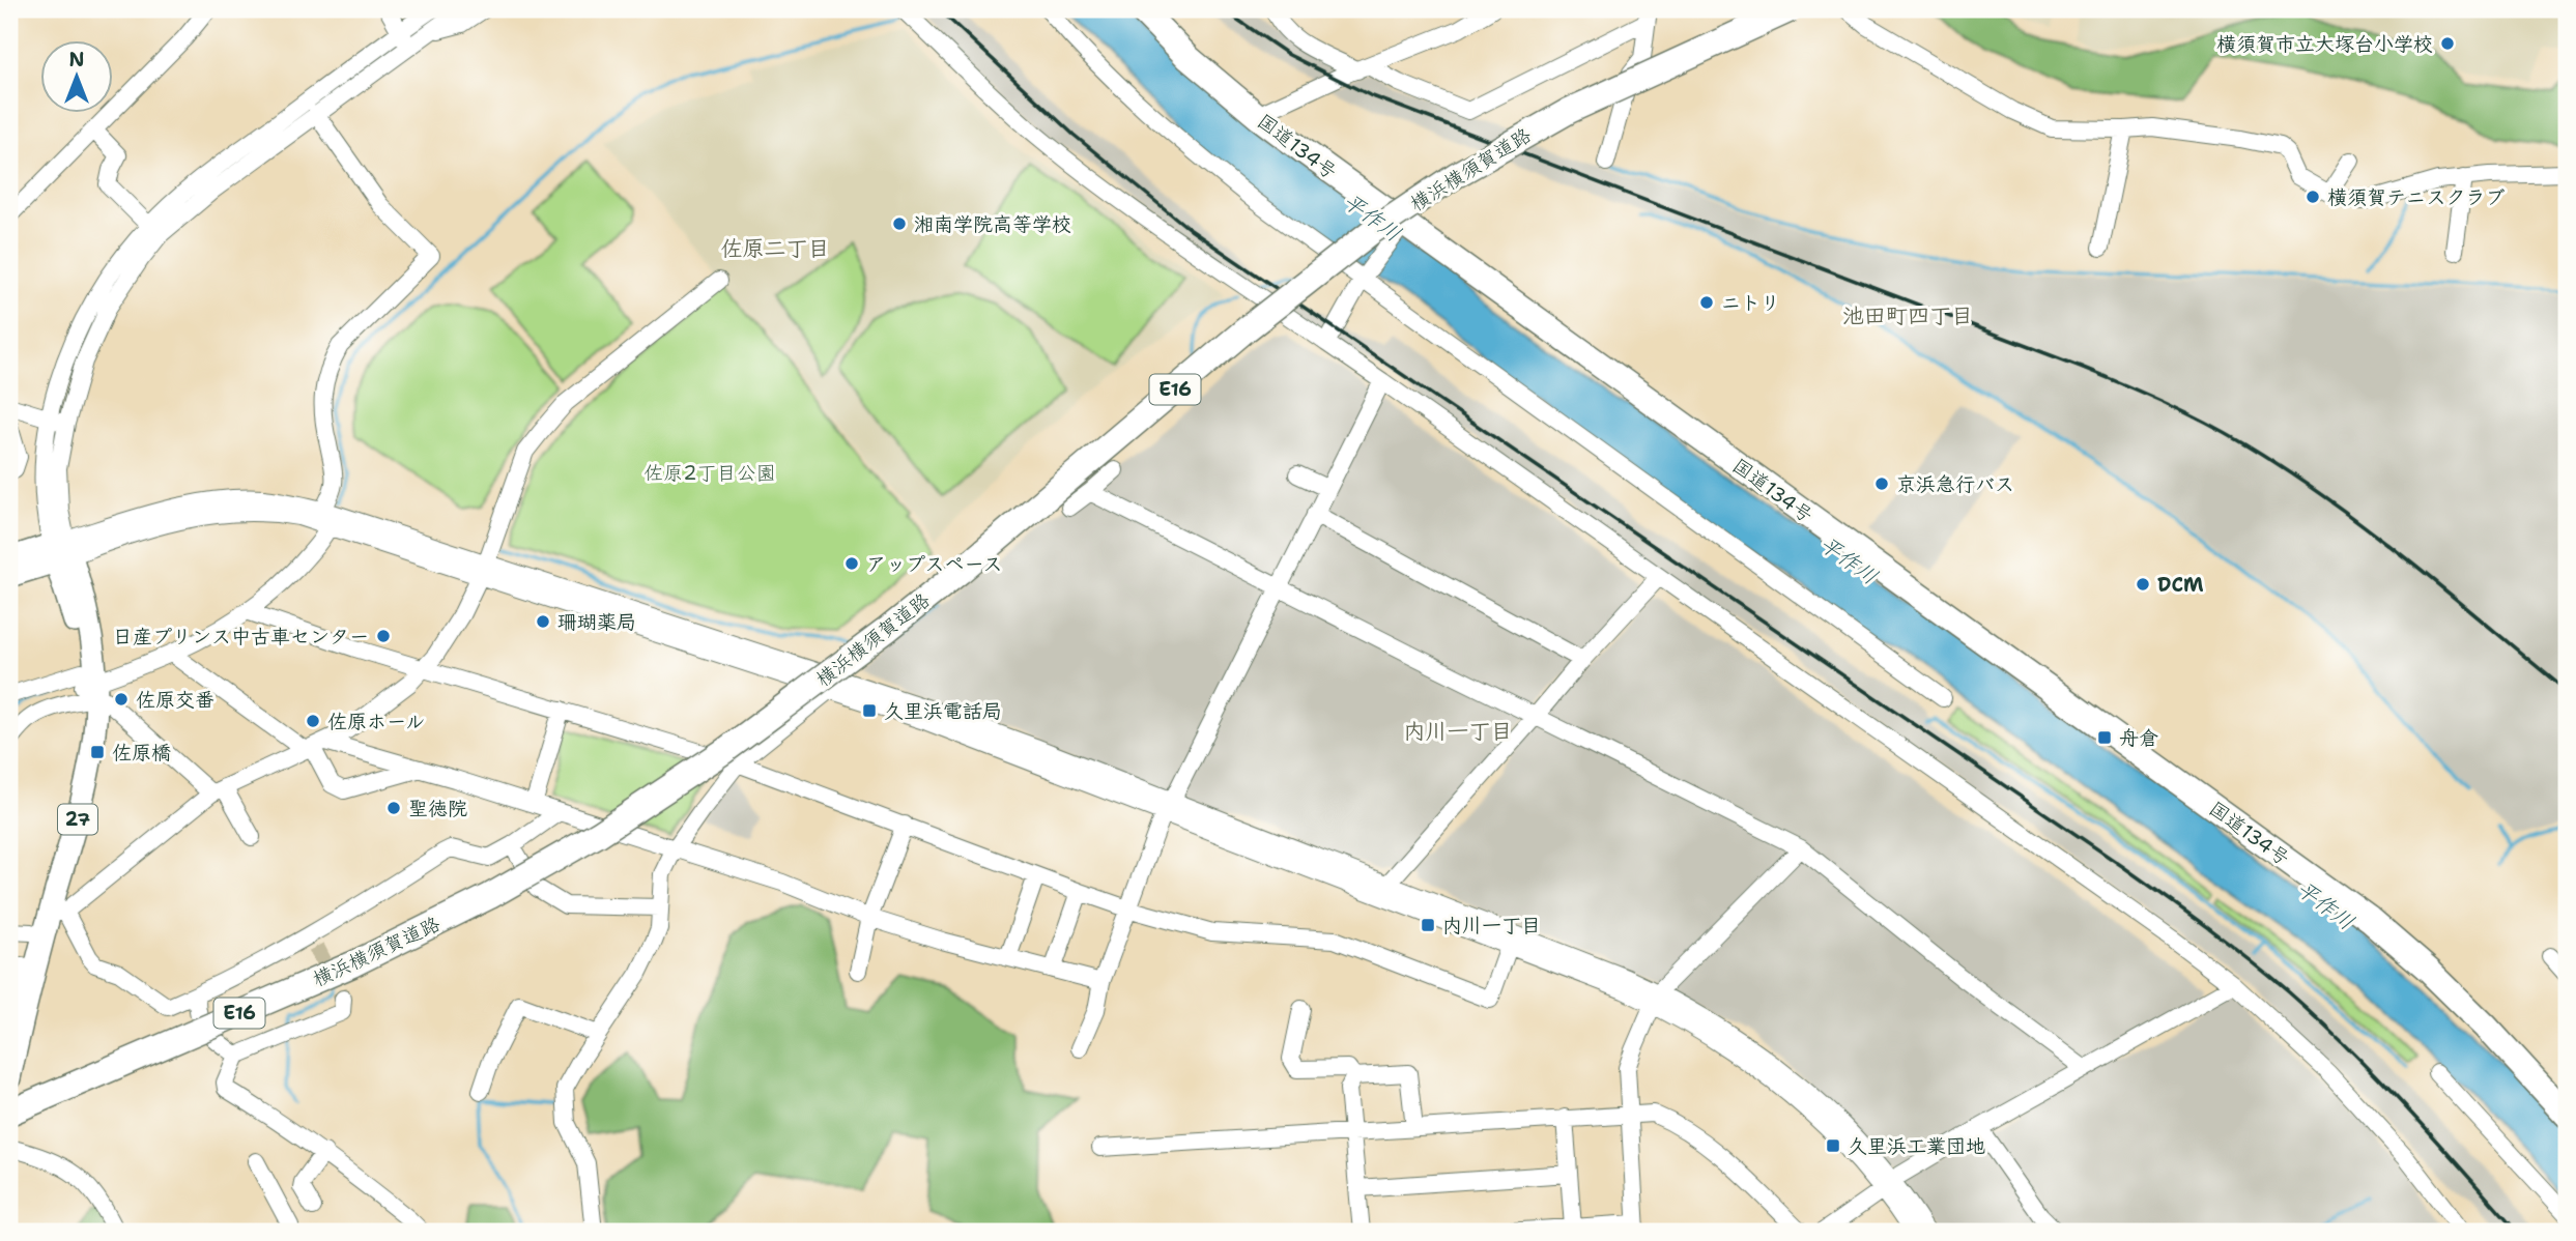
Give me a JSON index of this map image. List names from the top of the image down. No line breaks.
{"streets":{"highway":["国道134号","横浜横須賀道路","E16"],"main road":["27"]},"districts":["佐原二丁目","池田町四丁目","内川一丁目"],"water":["平作川"],"parks":["佐原2丁目公園"],"places":{"other":["横須賀市立大塚台小学校","横須賀テニスクラブ","湘南学院高等学校","ニトリ","京浜急行バス","アップスペース","DCM","珊瑚薬局","日産プリンス中古車センター","佐原交番","佐原ホール","聖徳院"],"transit":["久里浜電話局","舟倉","佐原橋","内川一丁目","久里浜工業団地"]},"north":"top"}
